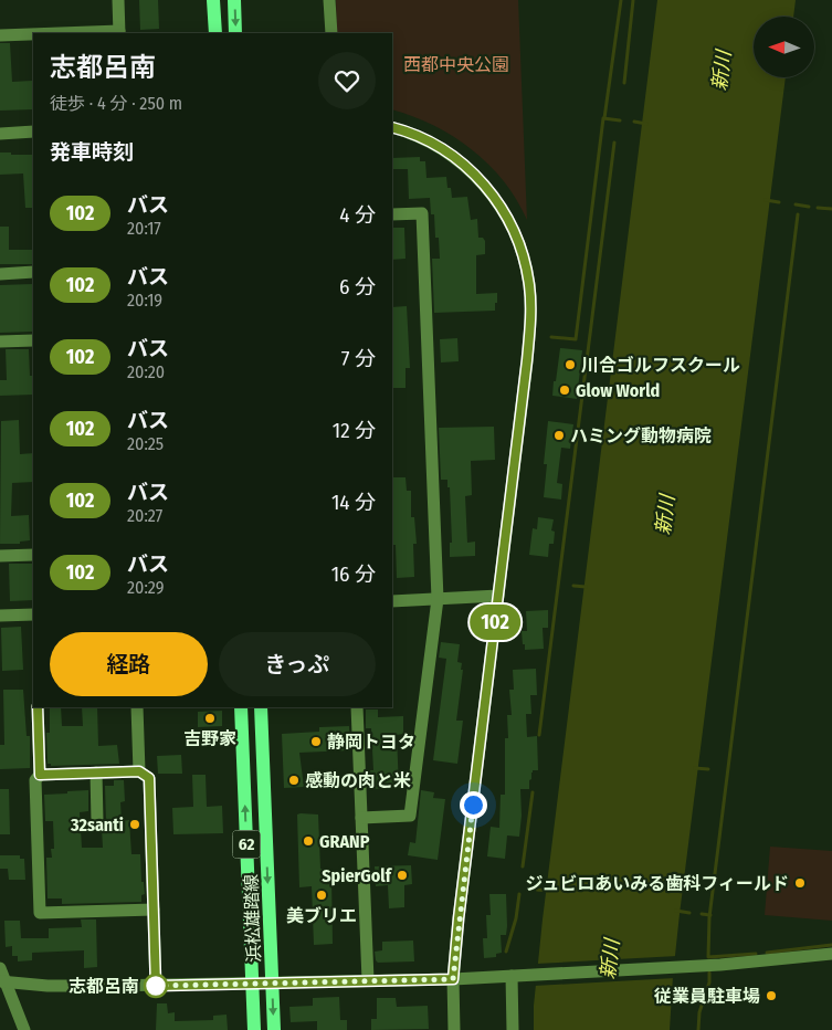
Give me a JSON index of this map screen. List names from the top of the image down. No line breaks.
{"streets":{"main road":["62","浜松雄踏線"]},"water":["新川"],"parks":["西都中央公園"],"places":["川合ゴルフスクール","Glow World","ハミング動物病院","吉野家","静岡トヨタ","感動の肉と米","32santi","GRANP","SpierGolf","ジュビロあいみる歯科フィールド","美ブリエ","志都呂南","従業員駐車場"],"lines":["bus line 102"],"north":"left","page":{"on_map":"102","heading":[["志都呂南","徒歩 · 4 分 · 250 m"],"発車時刻"],"list":[{"mark":"102","name":"バス","note":"20:17","value":"4 分"},{"mark":"102","name":"バス","note":"20:19","value":"6 分"},{"mark":"102","name":"バス","note":"20:20","value":"7 分"},{"mark":"102","name":"バス","note":"20:25","value":"12 分"},{"mark":"102","name":"バス","note":"20:27","value":"14 分"},{"mark":"102","name":"バス","note":"20:29","value":"16 分"}],"buttons":["経路","きっぷ"]}}
